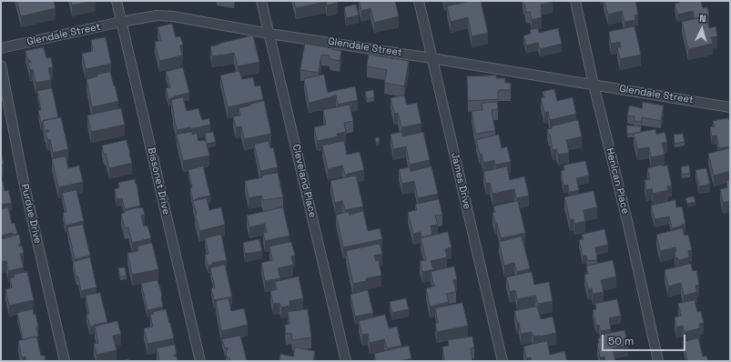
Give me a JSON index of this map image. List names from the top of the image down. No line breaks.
{"streets":{"street":["Glendale Street","Bissonet Drive","Cleveland Place","James Drive","Henican Place","Purdue Drive"]},"crossings":[["Glendale Street","Bissonet Drive"],["Glendale Street","Cleveland Place"],["Glendale Street","James Drive"],["Glendale Street","Henican Place"]],"scale_bar":"50 m","north":"top"}
